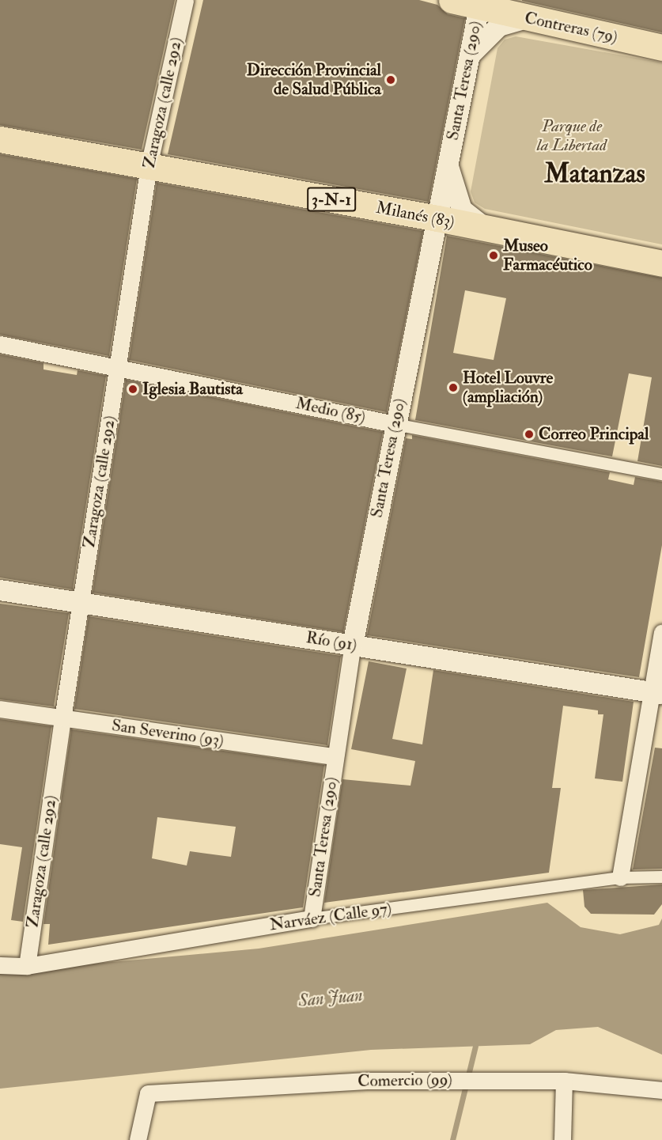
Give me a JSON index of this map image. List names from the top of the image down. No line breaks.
{"streets":{"main road":["Contreras (79)","3-N-1","Milanés (83)"],"street":["Santa Teresa (290)","Zaragoza (calle 292)","Medio (85)","Río (91)","San Severino (93)","Narváez (Calle 97)","Comercio (99)"]},"crossings":[["Contreras (79)","Santa Teresa (290)"],["Santa Teresa (290)","Milanés (83)"],["Santa Teresa (290)","Medio (85)"],["Santa Teresa (290)","Río (91)"],["Santa Teresa (290)","San Severino (93)"],["Santa Teresa (290)","Narváez (Calle 97)"],["Zaragoza (calle 292)","Milanés (83)"],["Zaragoza (calle 292)","Medio (85)"],["Zaragoza (calle 292)","Río (91)"],["Zaragoza (calle 292)","San Severino (93)"],["Zaragoza (calle 292)","Narváez (Calle 97)"]],"districts":["Matanzas"],"water":["San Juan"],"parks":["Parque de la Libertad"],"places":["Dirección Provincial de Salud Pública","Museo Farmacéutico","Hotel Louvre (ampliación)","Iglesia Bautista","Correo Principal"]}
